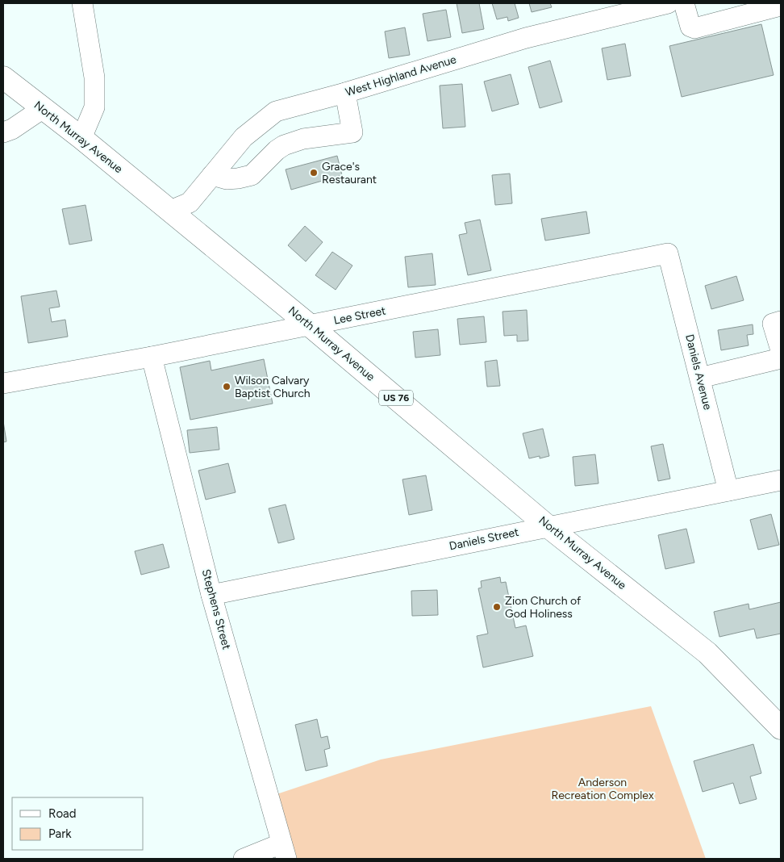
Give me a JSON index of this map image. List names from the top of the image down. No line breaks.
{"streets":{"main road":["North Murray Avenue","US 76"],"street":["West Highland Avenue","Lee Street","Daniels Avenue","Daniels Street","Stephens Street"]},"crossings":[["West Highland Avenue","North Murray Avenue"],["North Murray Avenue","Lee Street"],["North Murray Avenue","Daniels Street"],["Lee Street","Daniels Avenue"],["Lee Street","Stephens Street"],["Daniels Avenue","Daniels Street"],["Daniels Street","Stephens Street"]],"parks":["Anderson Recreation Complex"],"places":["Grace's Restaurant","Wilson Calvary Baptist Church","Zion Church of God Holiness"],"legend":["Road","Park"]}
